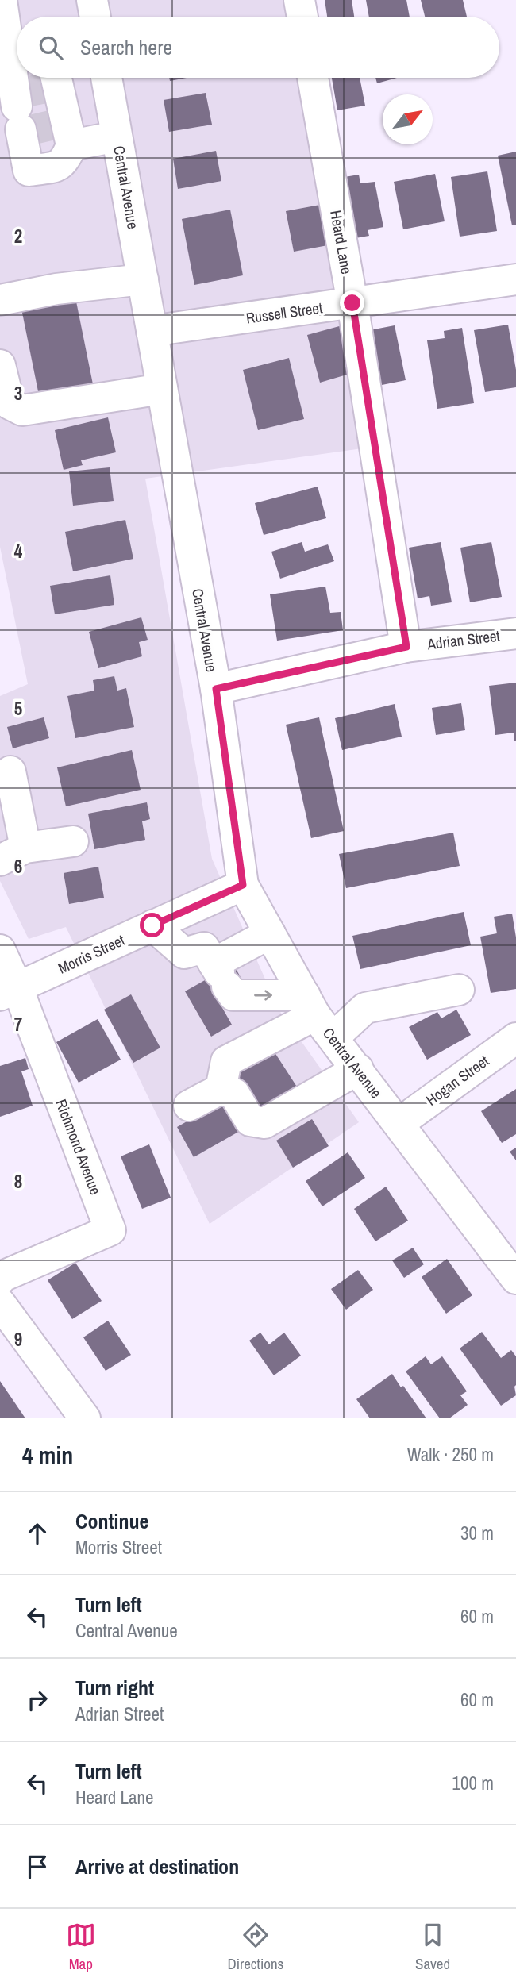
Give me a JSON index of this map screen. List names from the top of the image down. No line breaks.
{"streets":{"street":["Central Avenue","Heard Lane","Russell Street","Adrian Street","Morris Street","Hogan Street","Richmond Avenue"]},"crossings":[["Central Avenue","Russell Street"],["Central Avenue","Adrian Street"],["Central Avenue","Morris Street"],["Central Avenue","Hogan Street"],["Heard Lane","Russell Street"],["Heard Lane","Adrian Street"],["Morris Street","Richmond Avenue"]],"north":"top right","page":{"search":"Search here","heading":["4 min","Walk · 250 m"],"list":[["Continue","Morris Street","30 m"],["Turn left","Central Avenue","60 m"],["Turn right","Adrian Street","60 m"],["Turn left","Heard Lane","100 m"],"Arrive at destination"],"nav":["Map","Directions","Saved"]},"grid":{"rows":["2","3","4","5","6","7","8","9"]}}
